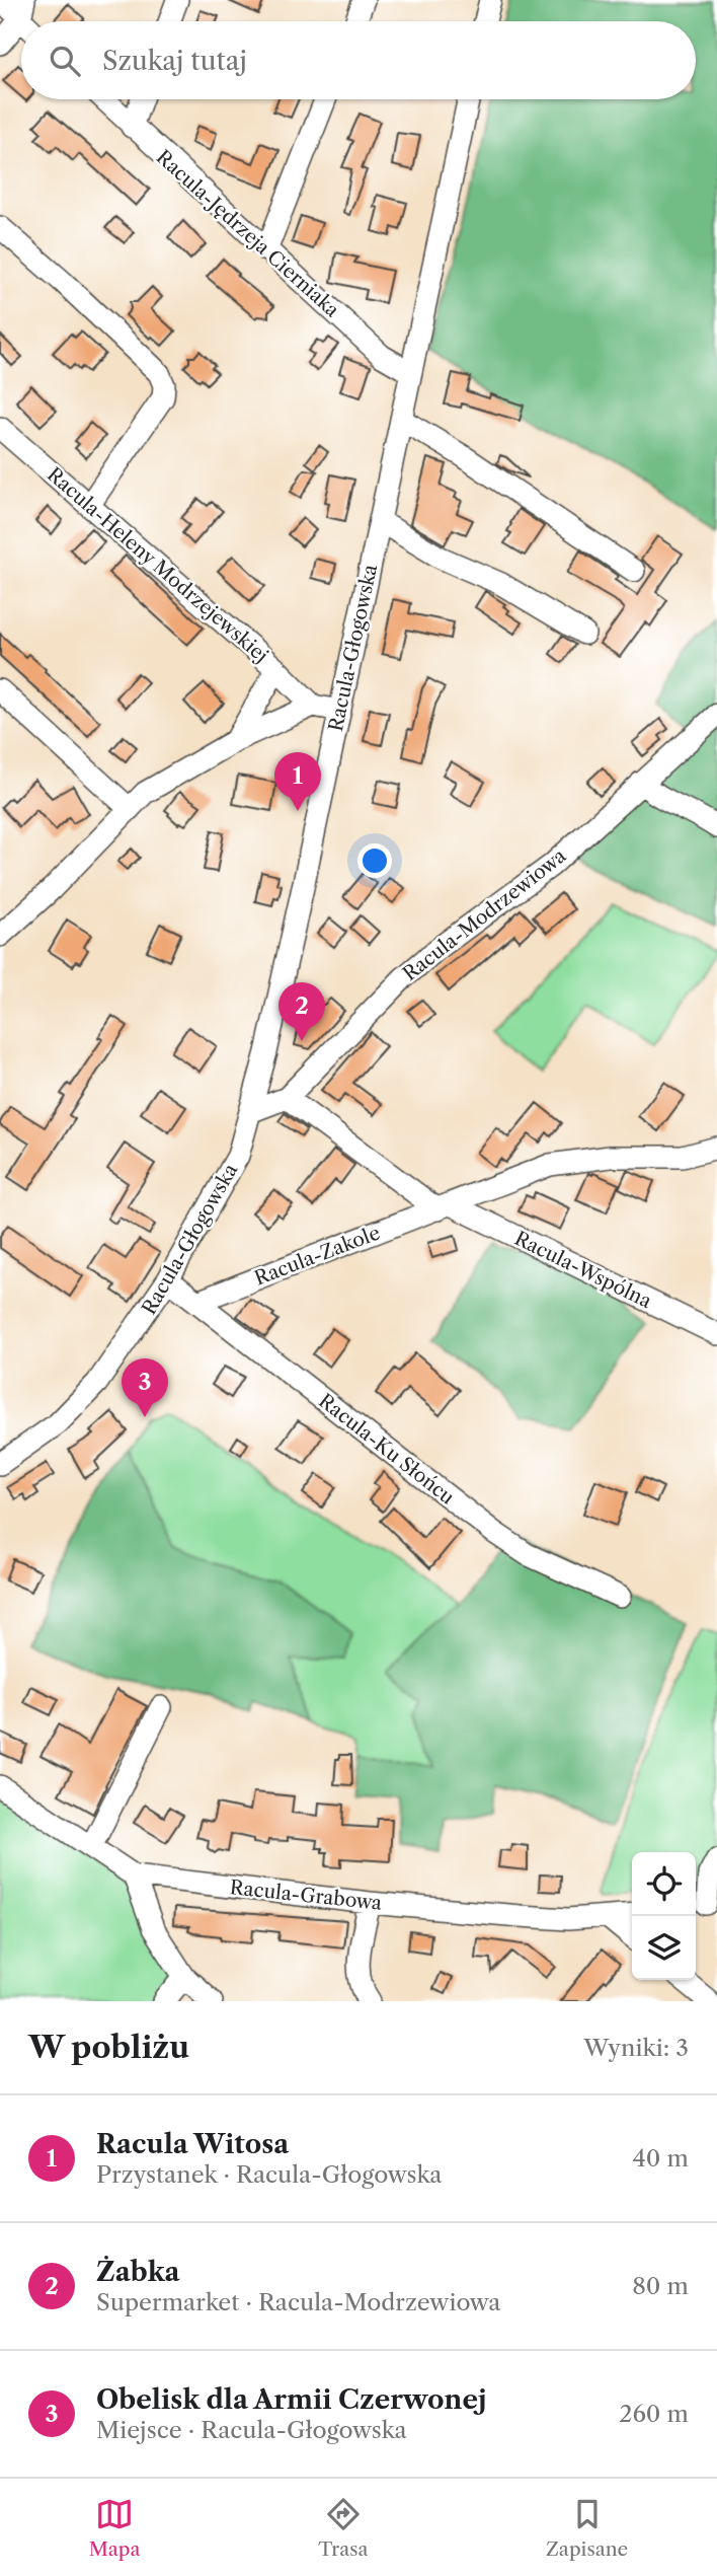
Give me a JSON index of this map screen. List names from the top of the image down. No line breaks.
{"streets":{"street":["Racula-Jędrzeja Cierniaka","Racula-Heleny Modrzejewskiej","Racula-Głogowska","Racula-Modrzewiowa","Racula-Zakole","Racula-Wspólna","Racula-Ku Słońcu","Racula-Grabowa"]},"crossings":[["Racula-Jędrzeja Cierniaka","Racula-Głogowska"],["Racula-Głogowska","Racula-Modrzewiowa"],["Racula-Głogowska","Racula-Ku Słońcu"],["Racula-Zakole","Racula-Wspólna"],["Racula-Zakole","Racula-Ku Słońcu"]],"page":{"search":"Szukaj tutaj","pins":["1","2","3"],"heading":["W pobliżu","Wyniki: 3"],"list":[{"mark":"1","name":"Racula Witosa","note":"Przystanek · Racula-Głogowska","value":"40 m"},{"mark":"2","name":"Żabka","note":"Supermarket · Racula-Modrzewiowa","value":"80 m"},{"mark":"3","name":"Obelisk dla Armii Czerwonej","note":"Miejsce · Racula-Głogowska","value":"260 m"}],"nav":["Mapa","Trasa","Zapisane"]}}
